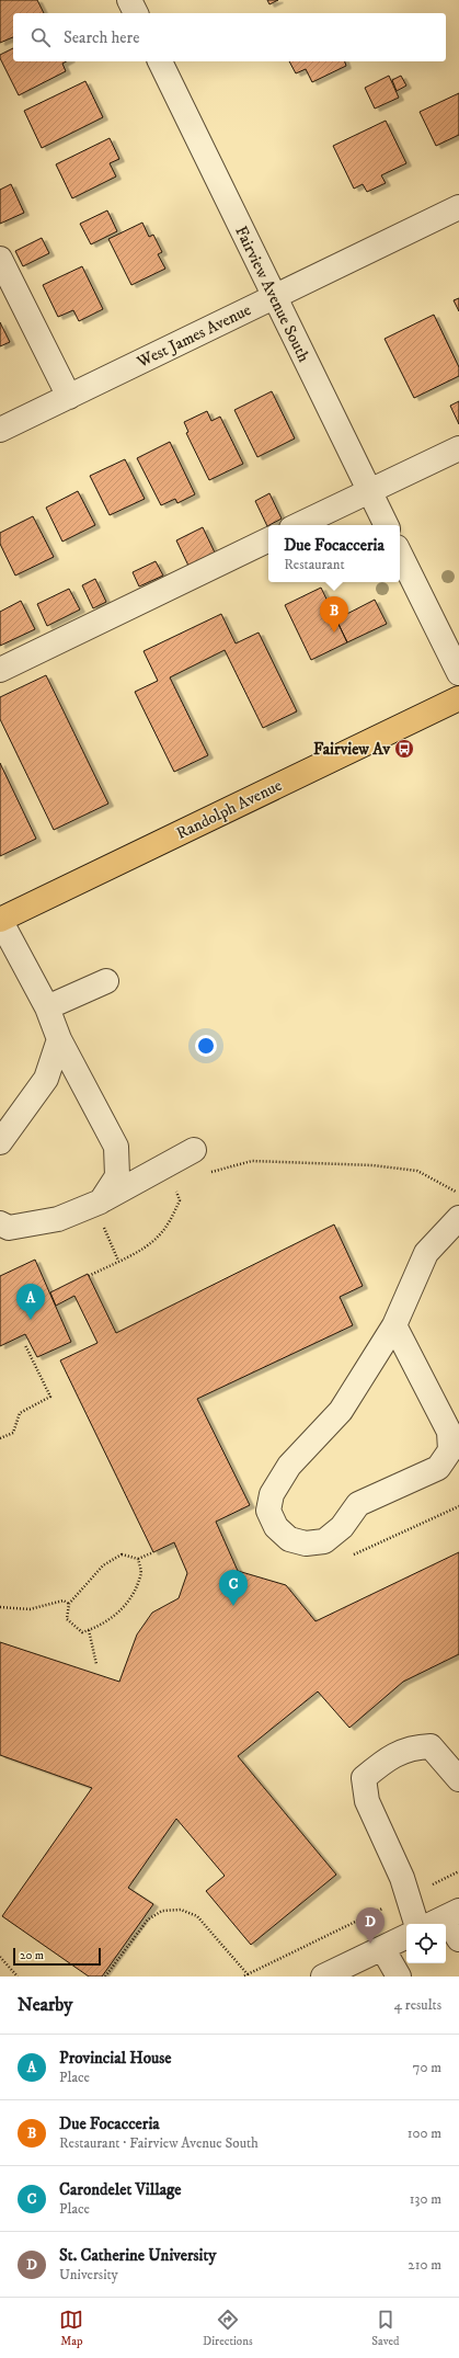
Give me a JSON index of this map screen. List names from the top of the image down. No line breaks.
{"streets":{"main road":["Randolph Avenue"],"street":["Fairview Avenue South","West James Avenue"]},"crossings":[["Fairview Avenue South","West James Avenue"]],"places":{"bus stop":["Fairview Av"]},"scale_bar":"20 m","page":{"search":"Search here","popup":["Due Focacceria","Restaurant"],"pins":["B","A","C","D"],"scale":"20 m","heading":["Nearby","4 results"],"list":[{"mark":"A","name":"Provincial House","note":"Place","value":"70 m"},{"mark":"B","name":"Due Focacceria","note":"Restaurant · Fairview Avenue South","value":"100 m"},{"mark":"C","name":"Carondelet Village","note":"Place","value":"130 m"},{"mark":"D","name":"St. Catherine University","note":"University","value":"210 m"}],"nav":["Map","Directions","Saved"]}}
